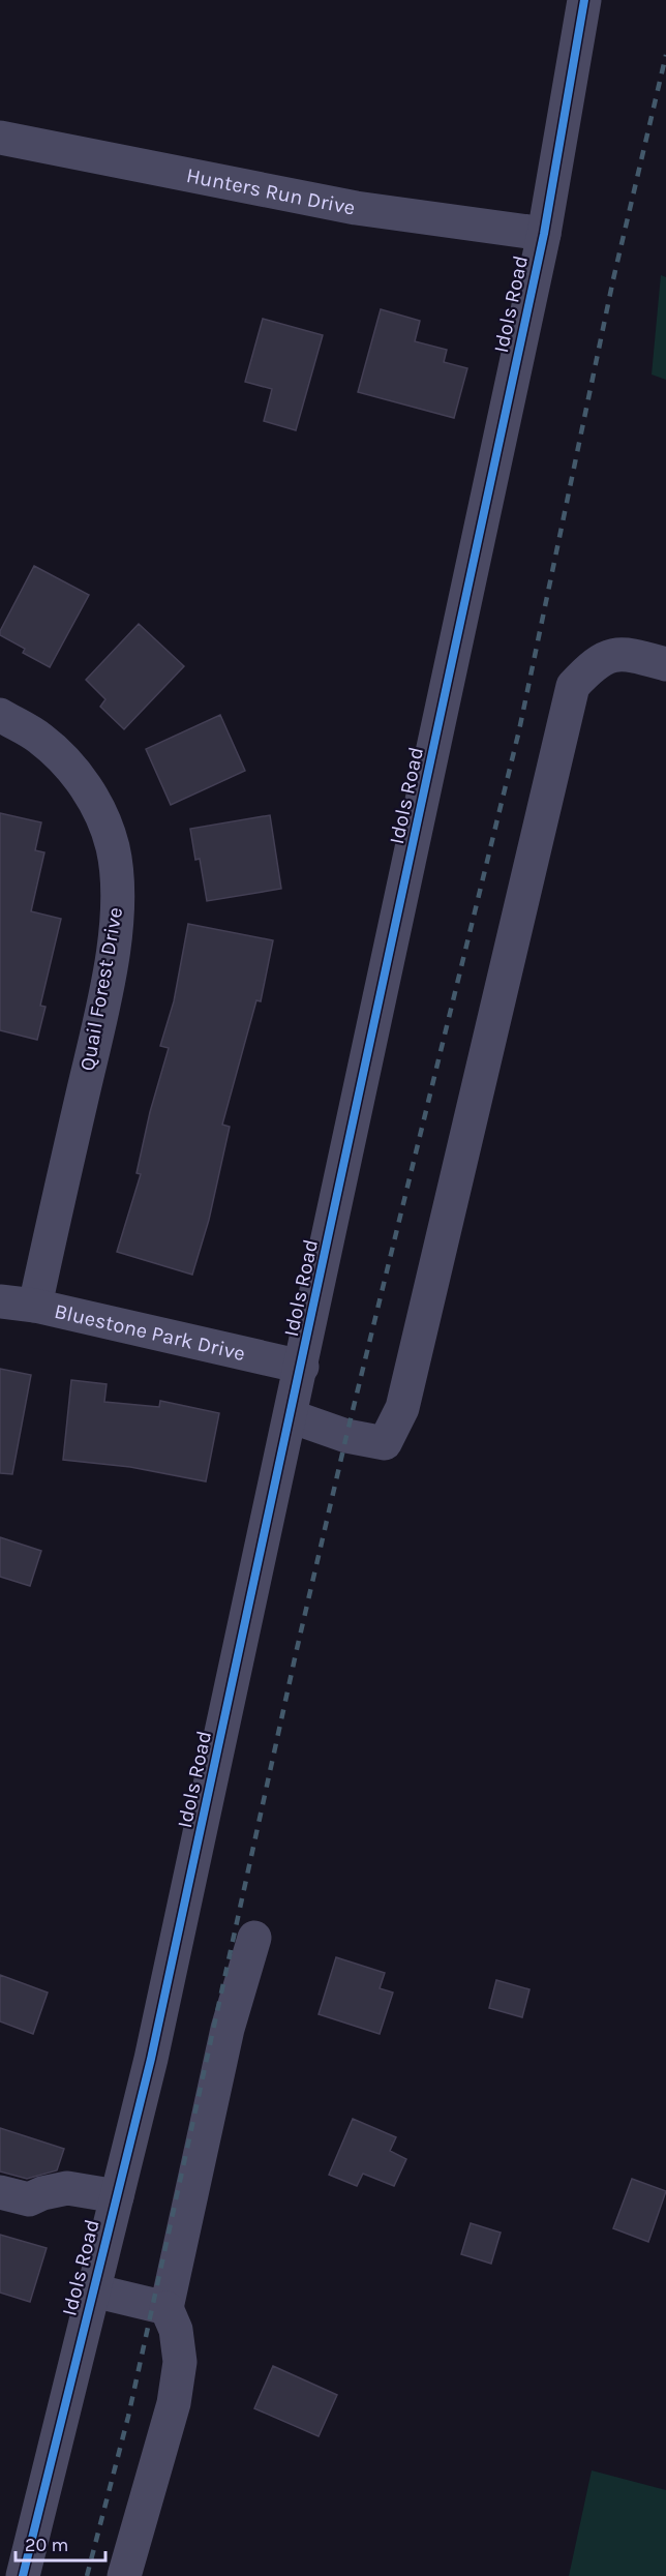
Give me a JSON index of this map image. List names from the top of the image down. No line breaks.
{"streets":{"street":["Hunters Run Drive","Idols Road","Quail Forest Drive","Bluestone Park Drive"]},"crossings":[["Hunters Run Drive","Idols Road"],["Idols Road","Bluestone Park Drive"],["Quail Forest Drive","Bluestone Park Drive"]],"scale_bar":"20 m"}
